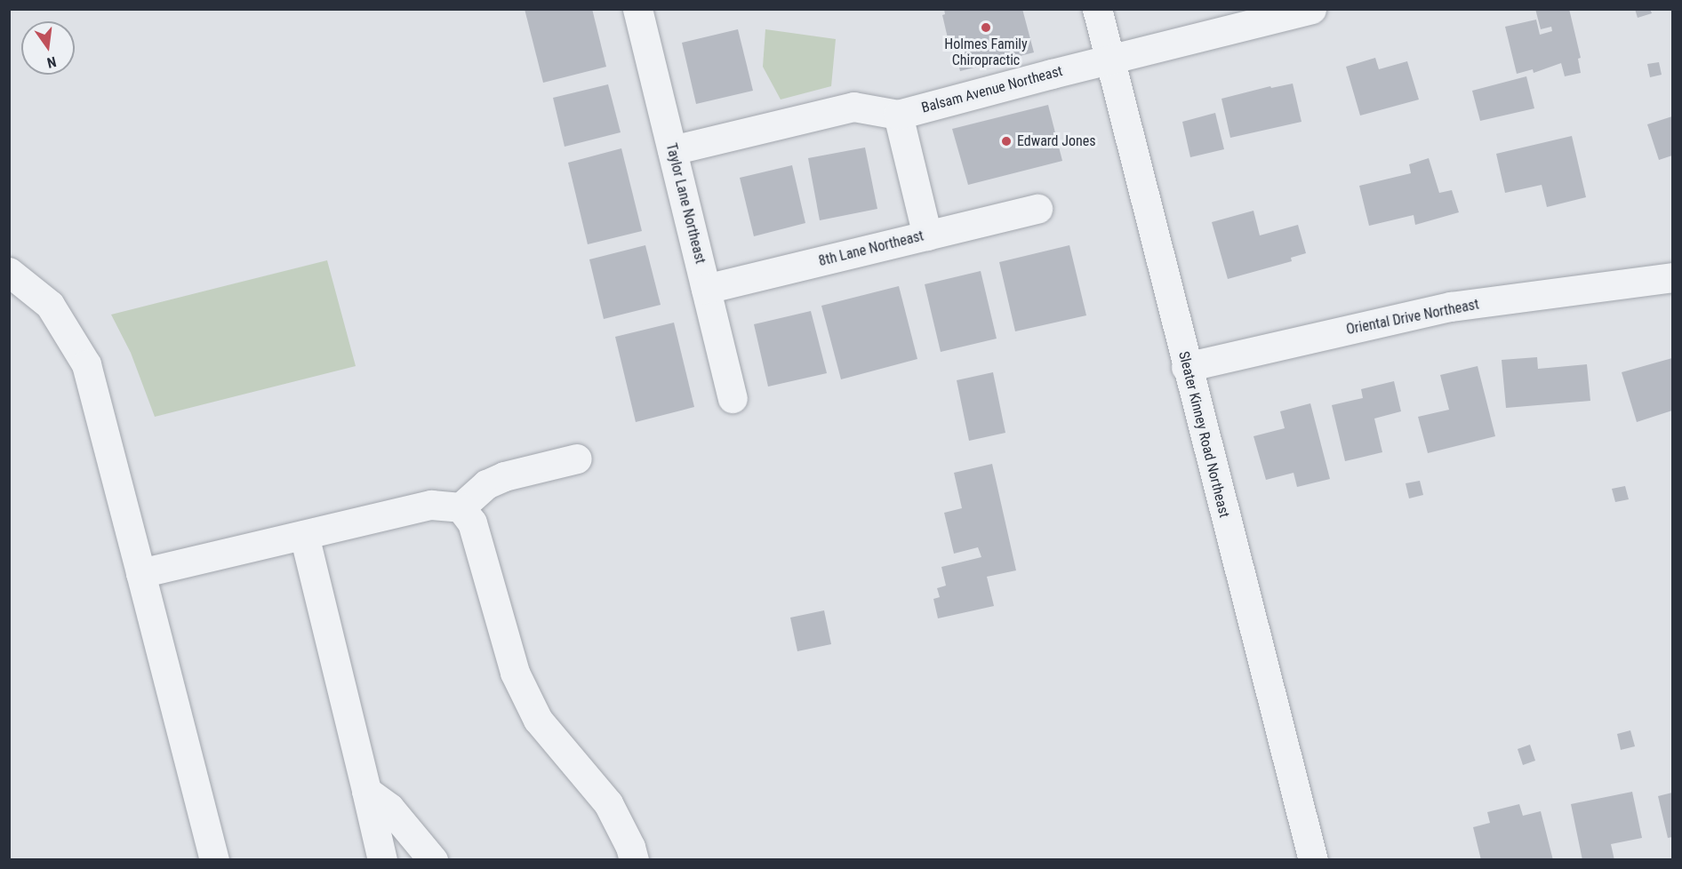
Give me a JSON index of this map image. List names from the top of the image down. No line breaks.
{"streets":{"street":["Balsam Avenue Northeast","Taylor Lane Northeast","8th Lane Northeast","Oriental Drive Northeast","Sleater Kinney Road Northeast"]},"crossings":[["Balsam Avenue Northeast","Taylor Lane Northeast"],["Balsam Avenue Northeast","Sleater Kinney Road Northeast"],["Taylor Lane Northeast","8th Lane Northeast"],["Oriental Drive Northeast","Sleater Kinney Road Northeast"]],"places":["Holmes Family Chiropractic","Edward Jones"],"north":"bottom"}
